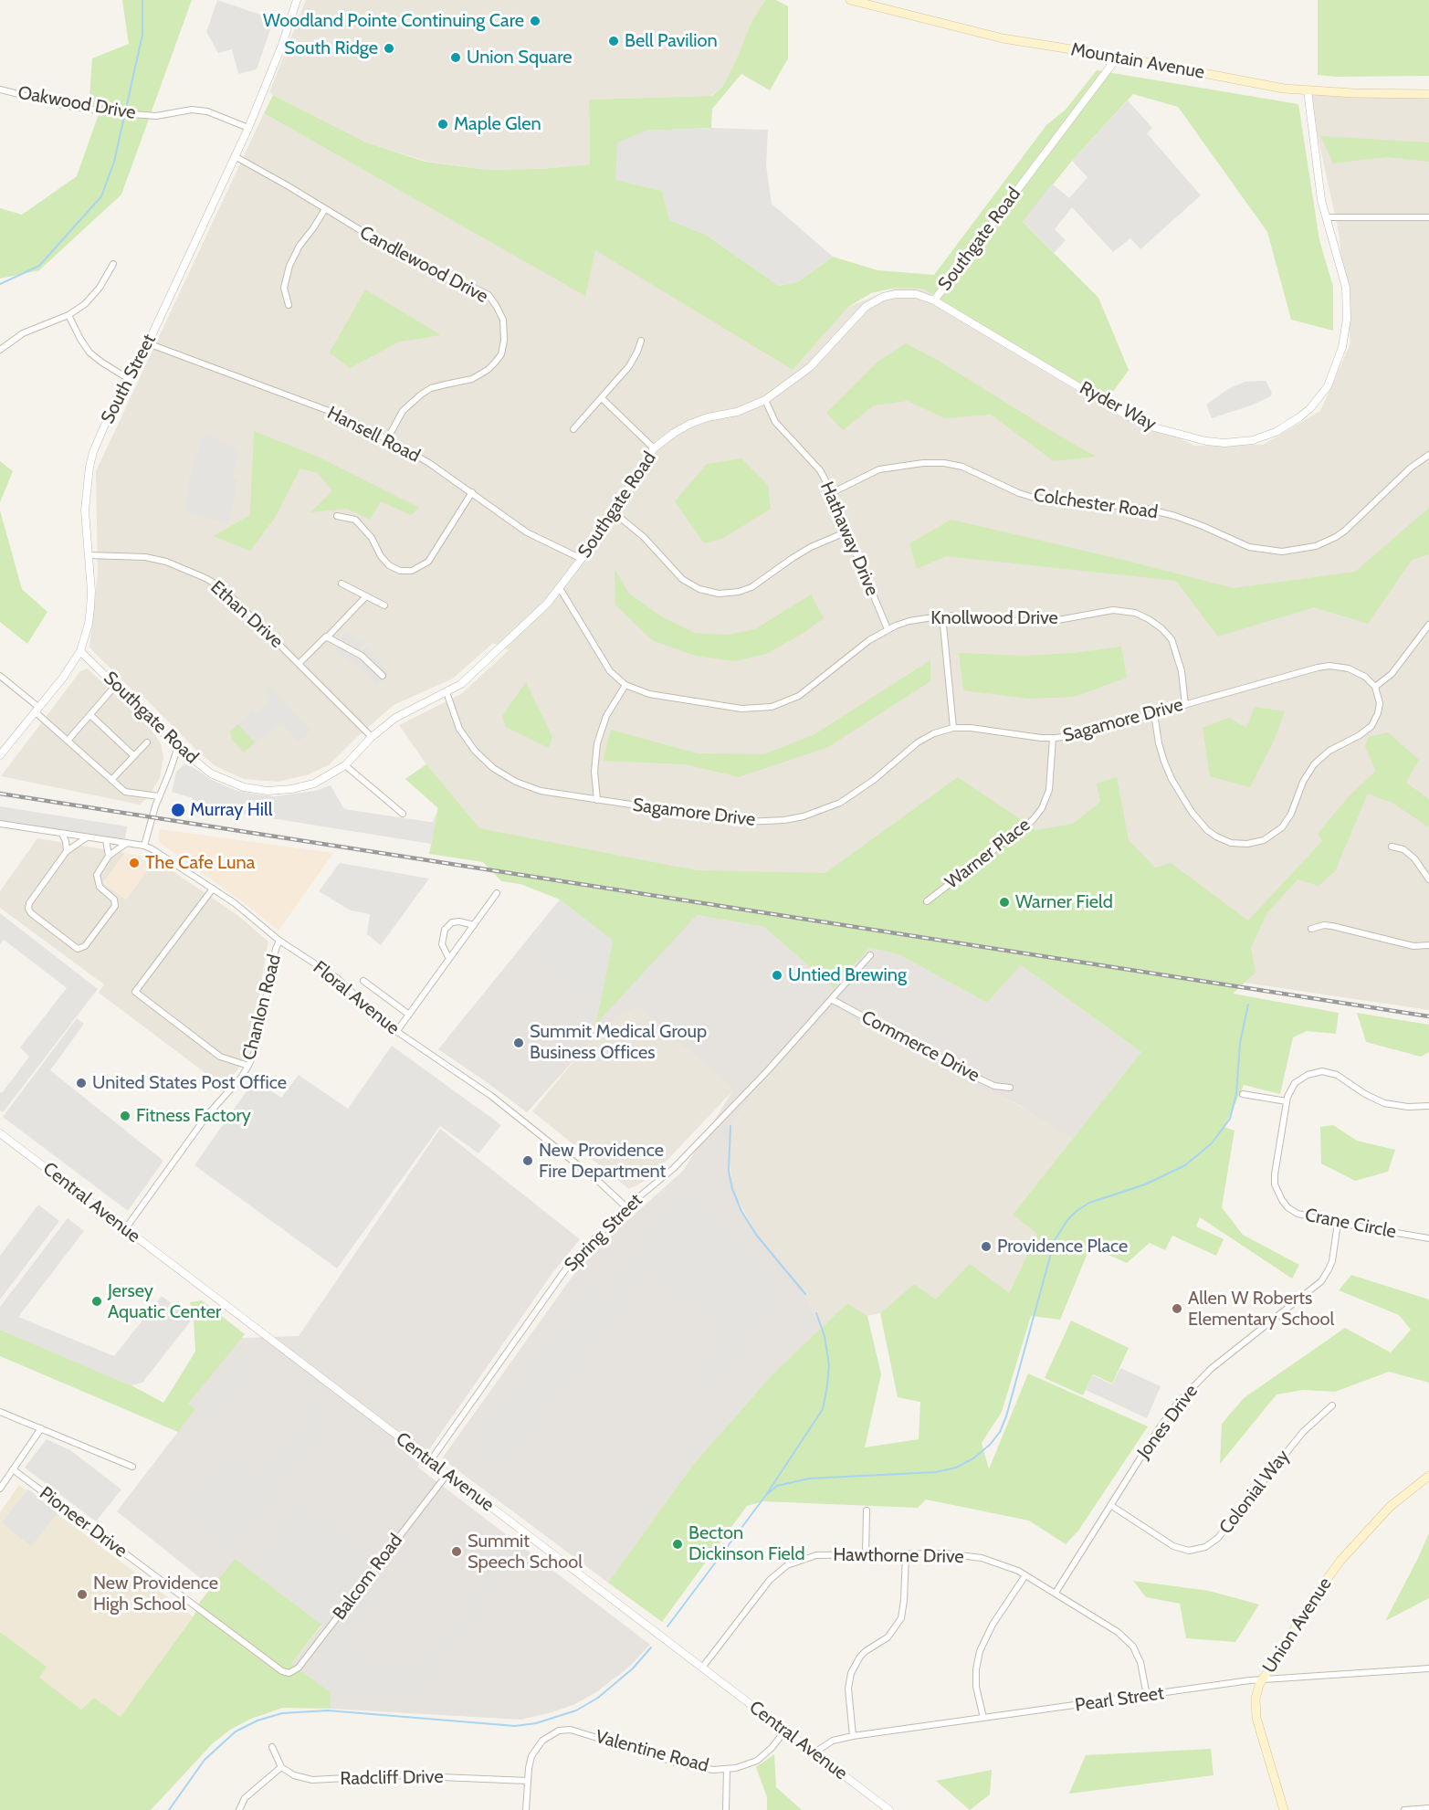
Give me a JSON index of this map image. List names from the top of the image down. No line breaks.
{"streets":{"main road":["Mountain Avenue","Union Avenue"],"street":["Oakwood Drive","Southgate Road","Candlewood Drive","South Street","Ryder Way","Hansell Road","Colchester Road","Hathaway Drive","Ethan Drive","Knollwood Drive","Sagamore Drive","Warner Place","Floral Avenue","Chanlon Road","Commerce Drive","Central Avenue","Crane Circle","Spring Street","Jones Drive","Colonial Way","Pioneer Drive","Hawthorne Drive","Balcom Road","Pearl Street","Valentine Road","Radcliff Drive"]},"crossings":[["Mountain Avenue","Southgate Road"],["Mountain Avenue","Ryder Way"],["Oakwood Drive","South Street"],["Southgate Road","South Street"],["Southgate Road","Ryder Way"],["Southgate Road","Hansell Road"],["Southgate Road","Hathaway Drive"],["Southgate Road","Ethan Drive"],["Southgate Road","Knollwood Drive"],["Southgate Road","Sagamore Drive"],["Candlewood Drive","South Street"],["Candlewood Drive","Hansell Road"],["South Street","Hansell Road"],["South Street","Ethan Drive"],["Colchester Road","Hathaway Drive"],["Hathaway Drive","Knollwood Drive"],["Knollwood Drive","Sagamore Drive"],["Sagamore Drive","Warner Place"],["Floral Avenue","Chanlon Road"],["Floral Avenue","Spring Street"],["Chanlon Road","Central Avenue"],["Commerce Drive","Spring Street"],["Central Avenue","Spring Street"],["Central Avenue","Hawthorne Drive"],["Central Avenue","Balcom Road"],["Central Avenue","Pearl Street"],["Central Avenue","Valentine Road"],["Crane Circle","Jones Drive"],["Jones Drive","Colonial Way"],["Jones Drive","Hawthorne Drive"],["Pioneer Drive","Balcom Road"],["Hawthorne Drive","Pearl Street"],["Union Avenue","Pearl Street"],["Valentine Road","Radcliff Drive"]],"places":["Woodland Pointe Continuing Care","Bell Pavilion","South Ridge","Union Square","Maple Glen","Murray Hill","The Cafe Luna","Warner Field","Untied Brewing","Summit Medical Group Business Offices","United States Post Office","Fitness Factory","New Providence Fire Department","Providence Place","Jersey Aquatic Center","Allen W Roberts Elementary School","Becton Dickinson Field","Summit Speech School","New Providence High School"]}
